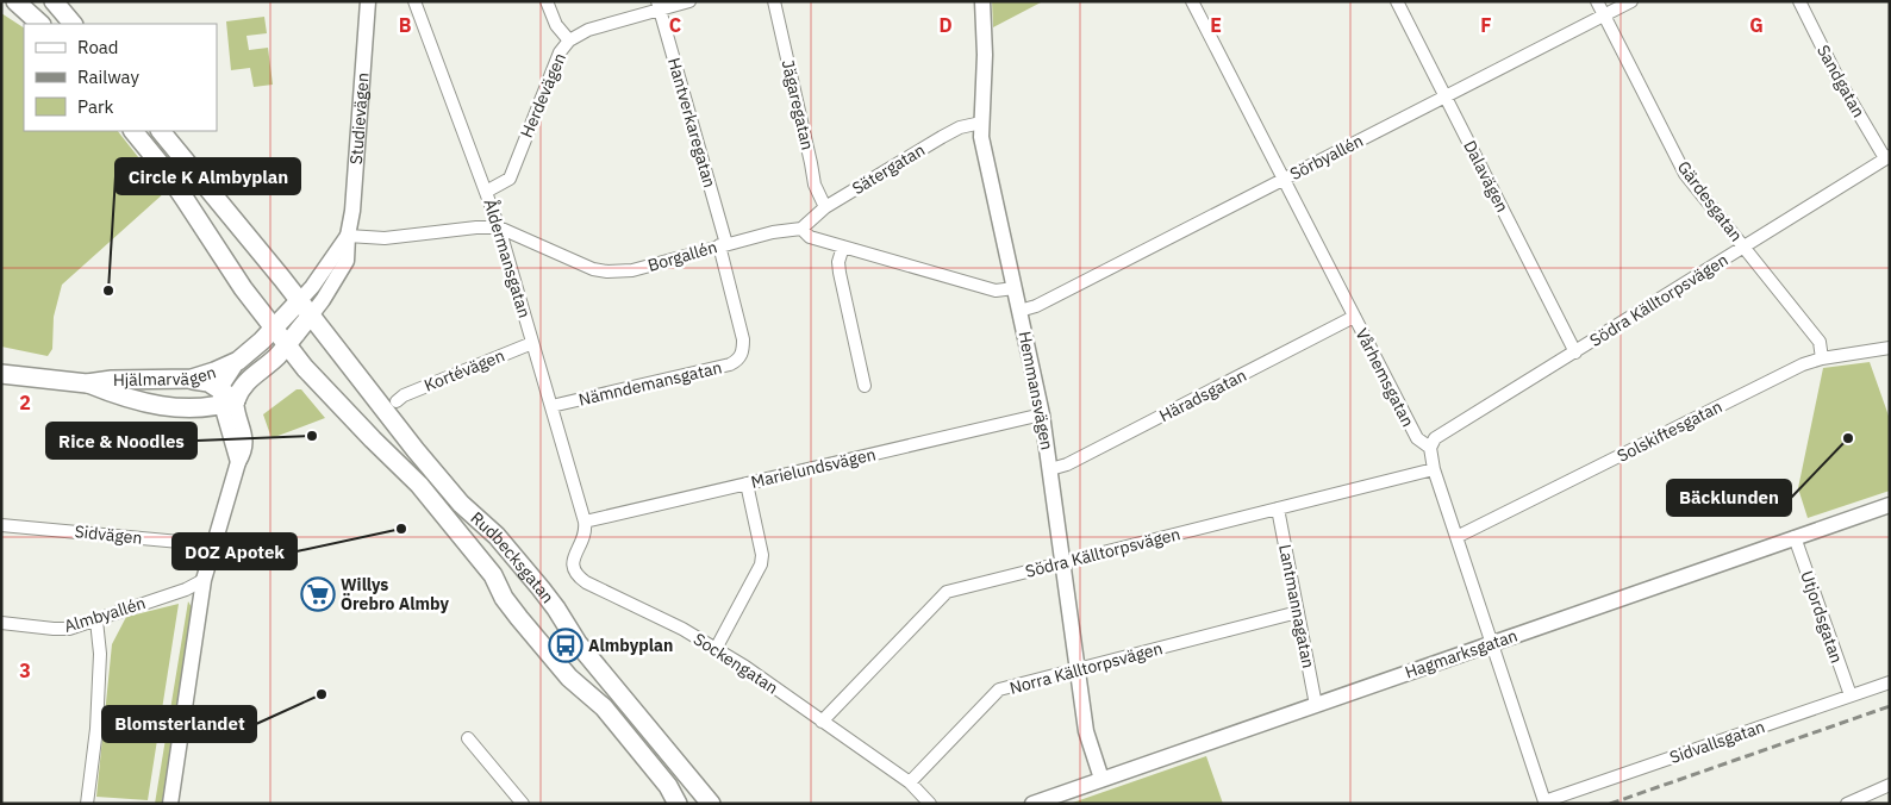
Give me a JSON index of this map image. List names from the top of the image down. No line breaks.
{"streets":{"main road":["Studievägen","Hjälmarvägen","Rudbecksgatan"],"street":["Sandgatan","Herdevägen","Jägaregatan","Hantverkaregatan","Sörbyallén","Sätergatan","Dalavägen","Gärdesgatan","Borgallén","Åldermansgatan","Södra Källtorpsvägen","Kortévägen","Vårhemsgatan","Nämndemansgatan","Hemmansvägen","Häradsgatan","Solskiftesgatan","Marielundsvägen","Sidvägen","Lantmannagatan","Almbyallén","Utjordsgatan","Hagmarksgatan","Sockengatan","Norra Källtorpsvägen","Sidvallsgatan"]},"crossings":[["Sandgatan","Södra Källtorpsvägen"],["Herdevägen","Hantverkaregatan"],["Herdevägen","Åldermansgatan"],["Jägaregatan","Sätergatan"],["Studievägen","Borgallén"],["Studievägen","Hjälmarvägen"],["Studievägen","Rudbecksgatan"],["Hantverkaregatan","Borgallén"],["Hantverkaregatan","Nämndemansgatan"],["Sörbyallén","Dalavägen"],["Sörbyallén","Gärdesgatan"],["Sörbyallén","Vårhemsgatan"],["Sörbyallén","Hemmansvägen"],["Sätergatan","Borgallén"],["Sätergatan","Hemmansvägen"],["Dalavägen","Södra Källtorpsvägen"],["Gärdesgatan","Södra Källtorpsvägen"],["Gärdesgatan","Solskiftesgatan"],["Borgallén","Åldermansgatan"],["Borgallén","Nämndemansgatan"],["Åldermansgatan","Kortévägen"],["Åldermansgatan","Nämndemansgatan"],["Åldermansgatan","Marielundsvägen"],["Åldermansgatan","Sockengatan"],["Södra Källtorpsvägen","Vårhemsgatan"],["Södra Källtorpsvägen","Hemmansvägen"],["Södra Källtorpsvägen","Lantmannagatan"],["Södra Källtorpsvägen","Sockengatan"],["Hjälmarvägen","Rudbecksgatan"],["Vårhemsgatan","Häradsgatan"],["Hemmansvägen","Häradsgatan"],["Hemmansvägen","Marielundsvägen"],["Hemmansvägen","Hagmarksgatan"],["Hemmansvägen","Norra Källtorpsvägen"],["Marielundsvägen","Sockengatan"],["Lantmannagatan","Hagmarksgatan"],["Lantmannagatan","Norra Källtorpsvägen"],["Utjordsgatan","Hagmarksgatan"],["Utjordsgatan","Sidvallsgatan"],["Hagmarksgatan","Sidvallsgatan"],["Sockengatan","Norra Källtorpsvägen"]],"places":{"other":["Circle K Almbyplan","Rice & Noodles","Bäcklunden","DOZ Apotek","Blomsterlandet"],"supermarket":["Willys Örebro Almby"],"bus stop":["Almbyplan"]},"legend":["Road","Railway","Park"],"grid":{"columns":["B","C","D","E","F","G"],"rows":["2","3"]}}
